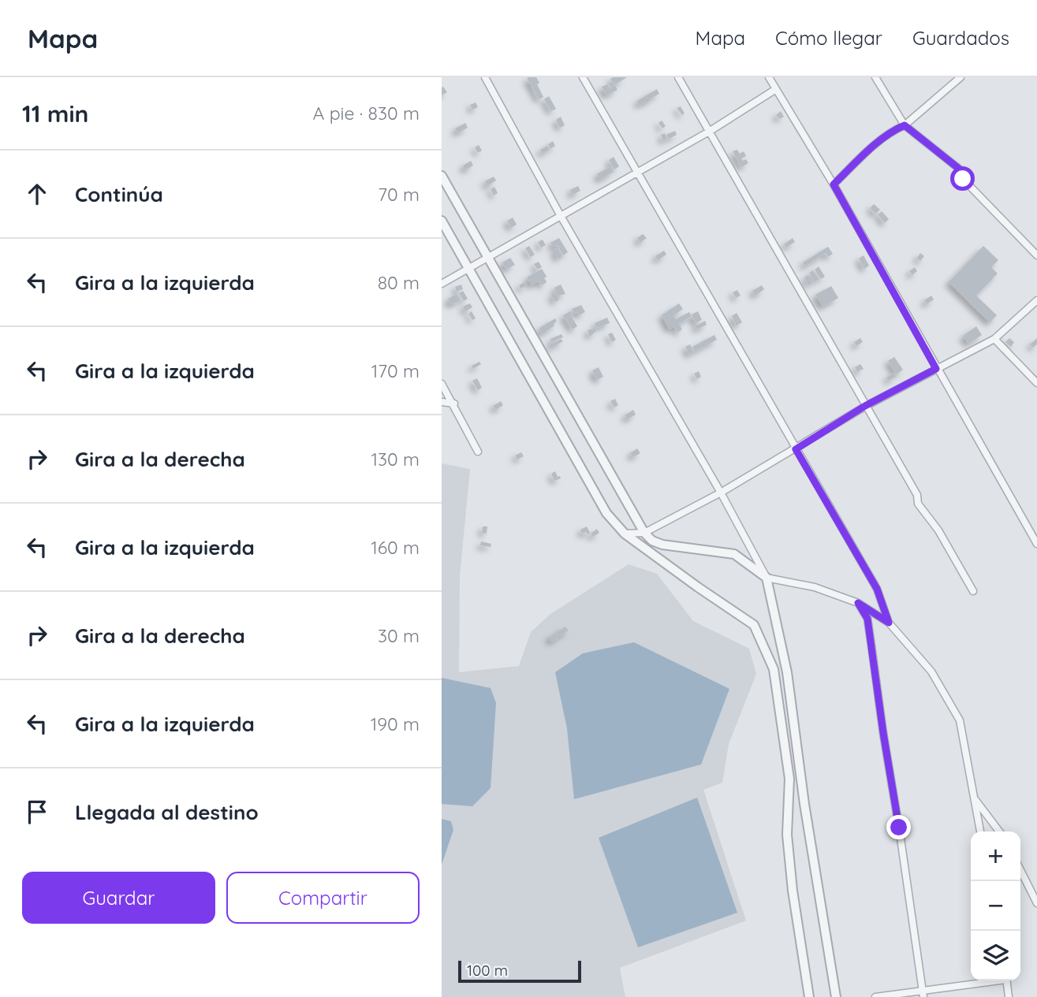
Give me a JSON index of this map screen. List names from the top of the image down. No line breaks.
{"scale_bar":"100 m","page":{"header":"Mapa","nav":["Mapa","Cómo llegar","Guardados"],"heading":["11 min","A pie · 830 m"],"list":[["Continúa","70 m"],["Gira a la izquierda","80 m"],["Gira a la izquierda","170 m"],["Gira a la derecha","130 m"],["Gira a la izquierda","160 m"],["Gira a la derecha","30 m"],["Gira a la izquierda","190 m"],"Llegada al destino"],"map_buttons":["+","−"],"buttons":["Guardar","Compartir"],"scale":"100 m"}}
